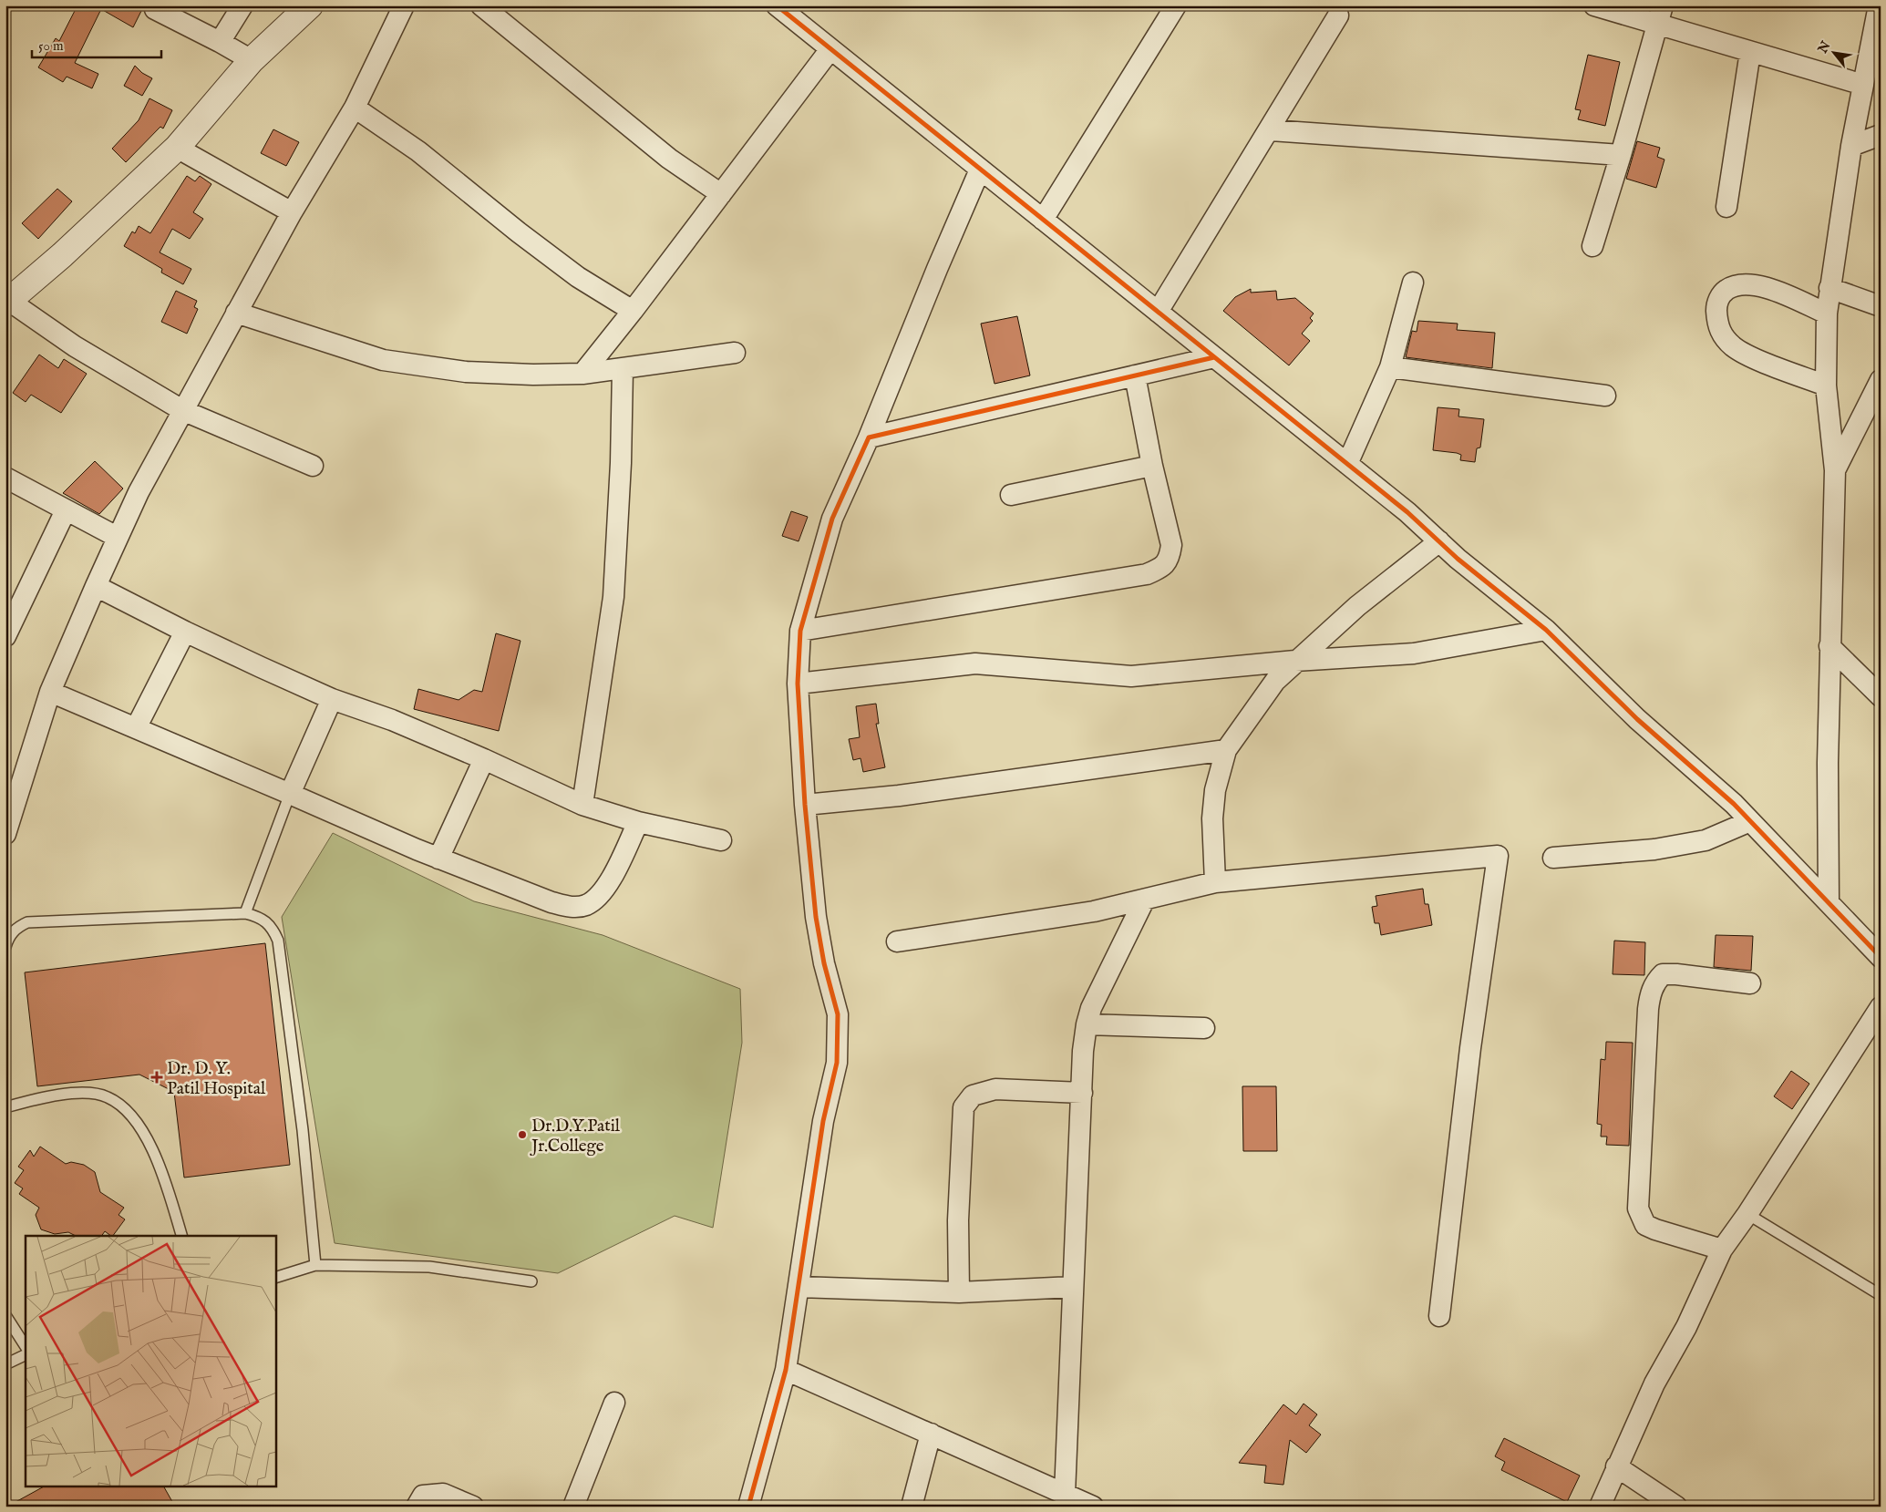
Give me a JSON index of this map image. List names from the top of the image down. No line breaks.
{"places":{"health":["Dr. D. Y. Patil Hospital"],"other":["Dr.D.Y.Patil Jr.College"]},"scale_bar":"50 m","north":"top left"}
